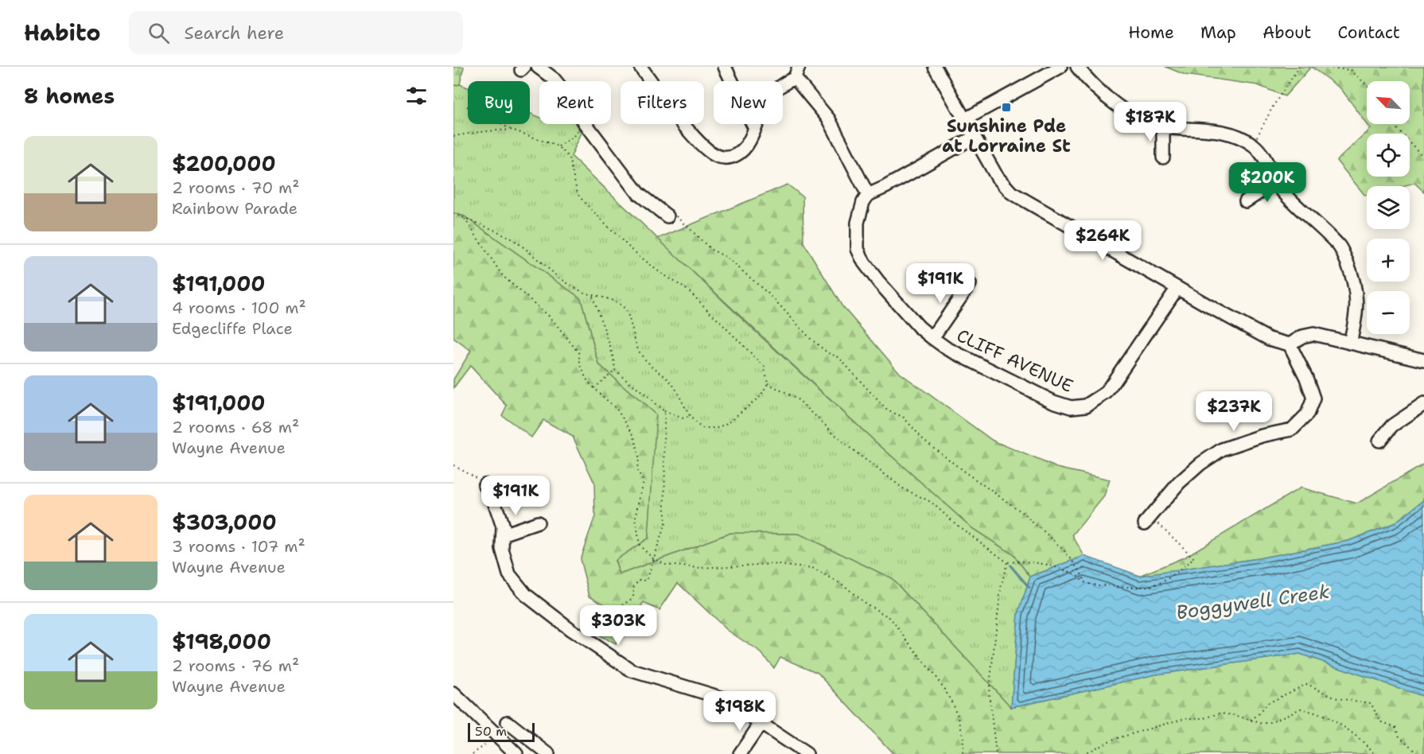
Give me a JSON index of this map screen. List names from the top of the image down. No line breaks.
{"streets":{"street":["CLIFF AVENUE"]},"water":["Boggywell Creek"],"places":{"transit":["Sunshine Pde at Lorraine St"]},"scale_bar":"50 m","north":"top left","page":{"header":"Habito","search":"Search here","nav":["Home","Map","About","Contact"],"heading":"8 homes","map_buttons":["+","−"],"chip":["Buy","Rent","Filters","New"],"price":["$187K","$200K","$264K","$191K","$237K","$191K","$303K","$198K"],"list":[{"name":"$200,000","note":"2 rooms · 70 m² · Rainbow Parade"},{"name":"$191,000","note":"4 rooms · 100 m² · Edgecliffe Place"},{"name":"$191,000","note":"2 rooms · 68 m² · Wayne Avenue"},{"name":"$303,000","note":"3 rooms · 107 m² · Wayne Avenue"},{"name":"$198,000","note":"2 rooms · 76 m² · Wayne Avenue"}],"scale":"50 m"}}
